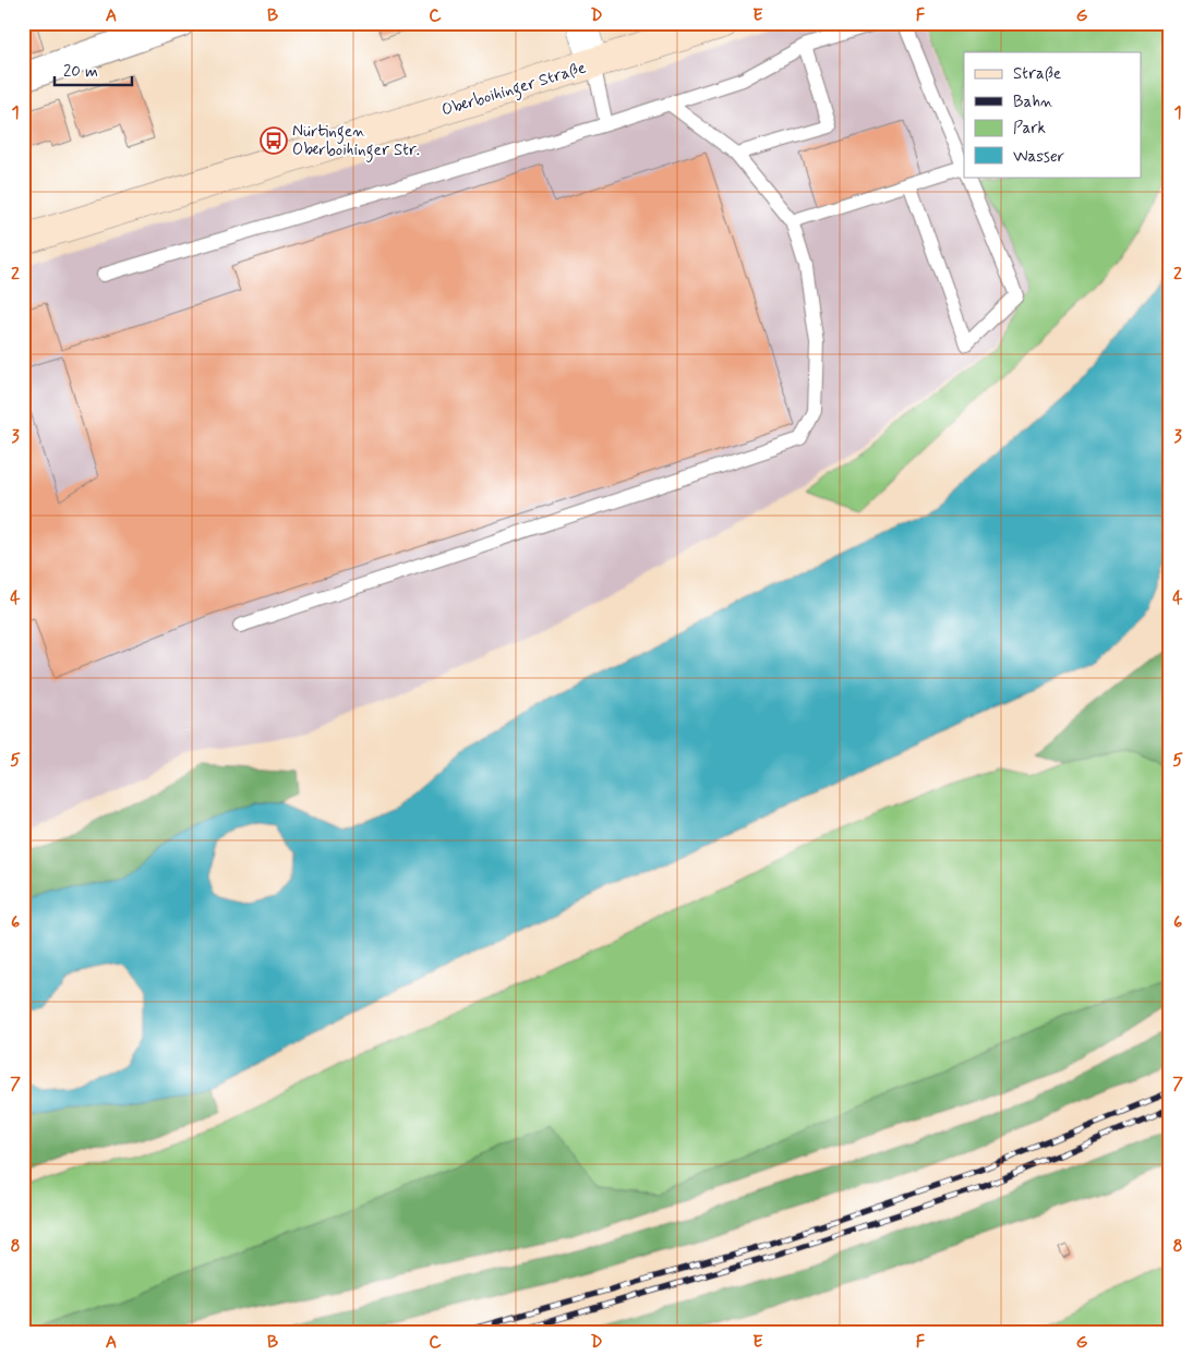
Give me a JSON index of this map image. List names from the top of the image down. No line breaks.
{"streets":{"main road":["Oberboihinger Straße"]},"places":{"bus stop":["Nürtingen Oberboihinger Str."]},"legend":["Straße","Bahn","Park","Wasser"],"scale_bar":"20 m","grid":{"columns":["A","B","C","D","E","F","G"],"rows":["1","2","3","4","5","6","7","8"]}}
